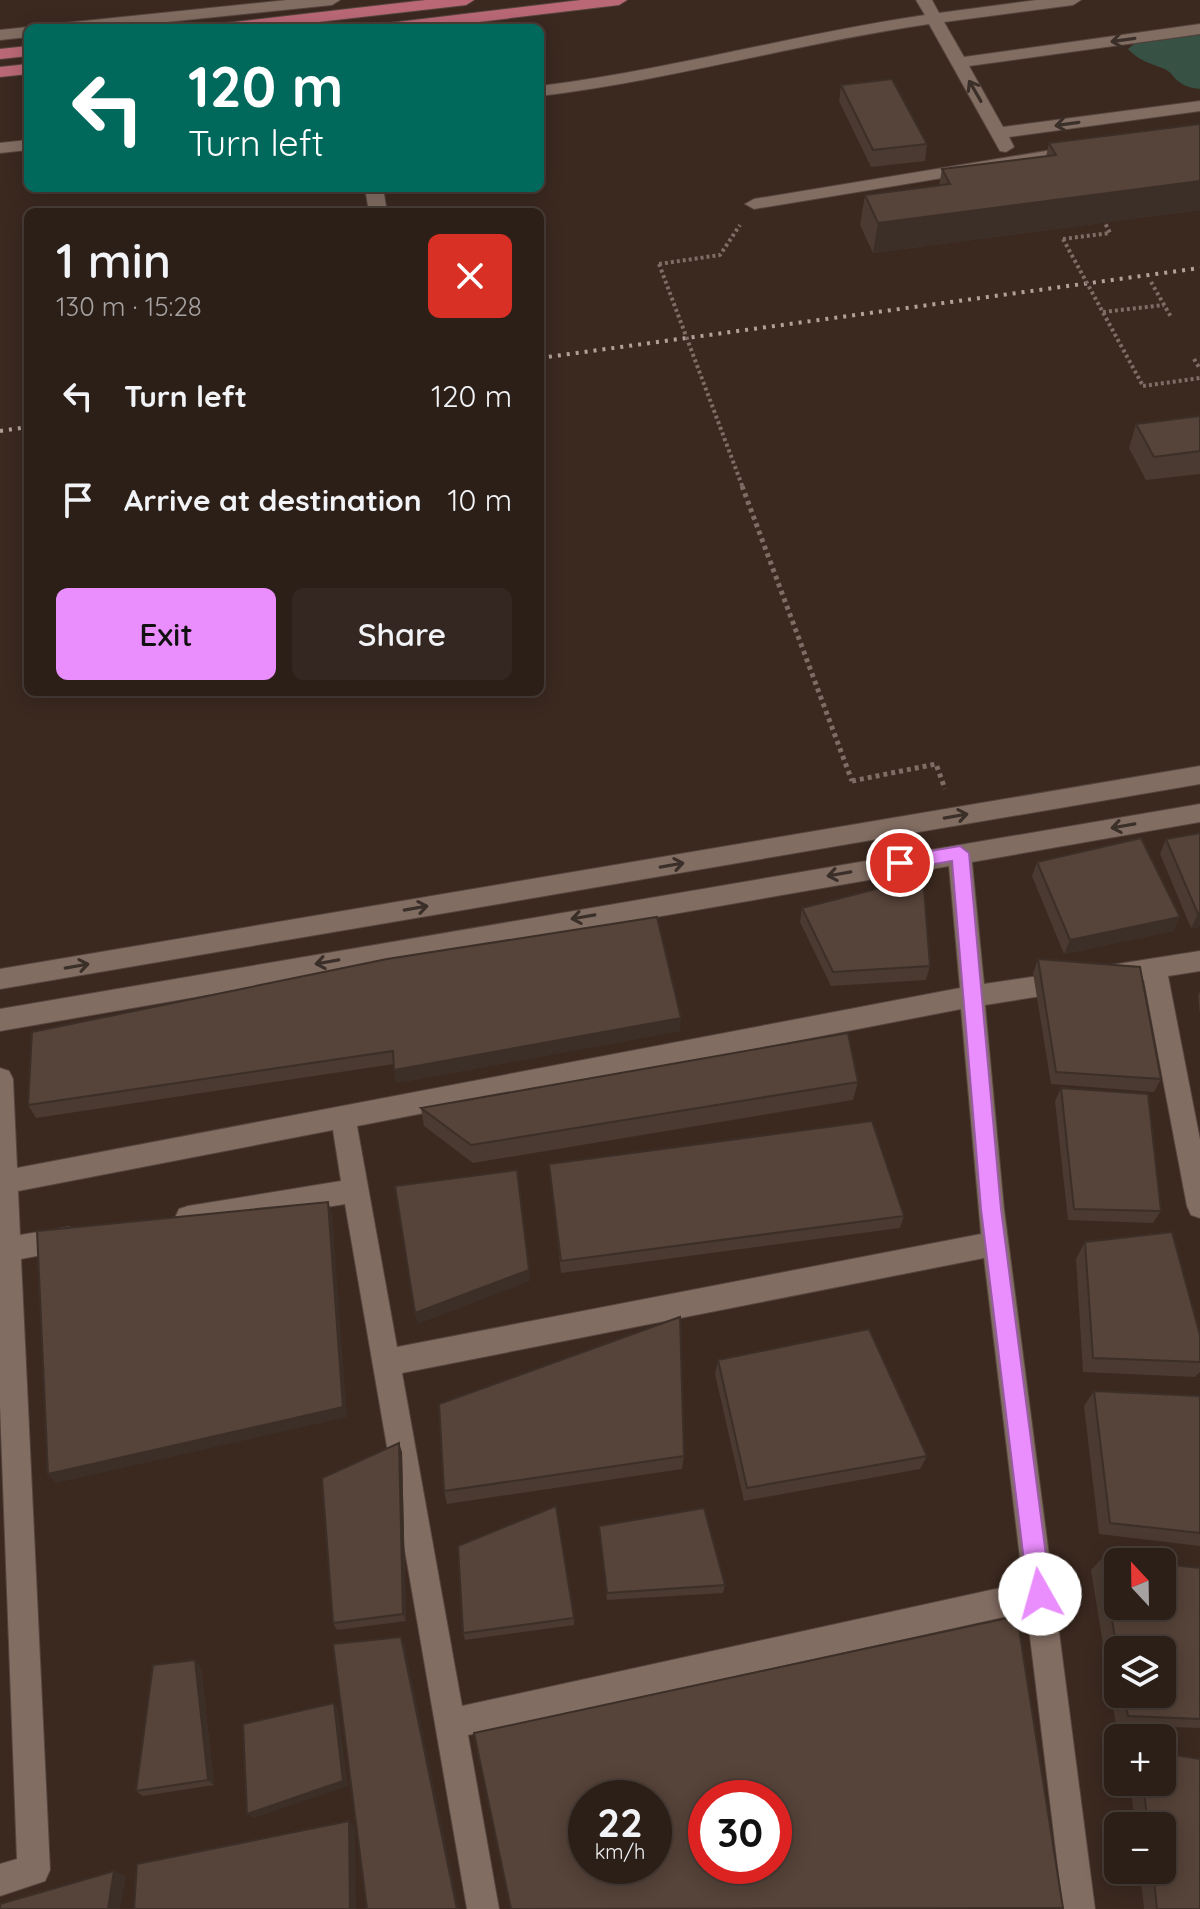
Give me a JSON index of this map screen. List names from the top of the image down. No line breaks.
{"north":"top","page":{"turn":["120 m","Turn left"],"heading":["1 min","130 m · 15:28"],"list":[{"name":"Turn left","value":"120 m"},{"name":"Arrive at destination","value":"10 m"}],"buttons":["Exit","Share"],"map_buttons":["+","−"],"speed":"22 km/h","limit":"30"}}
